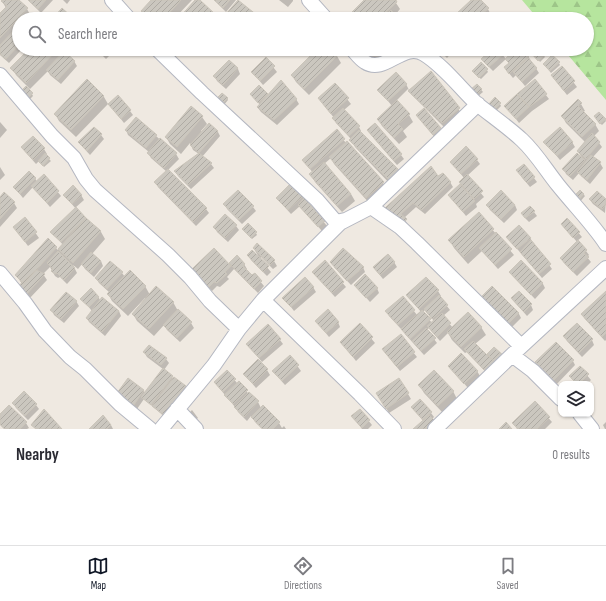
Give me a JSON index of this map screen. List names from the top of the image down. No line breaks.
{"page":{"search":"Search here","heading":["Nearby","0 results"],"nav":["Map","Directions","Saved"]}}
